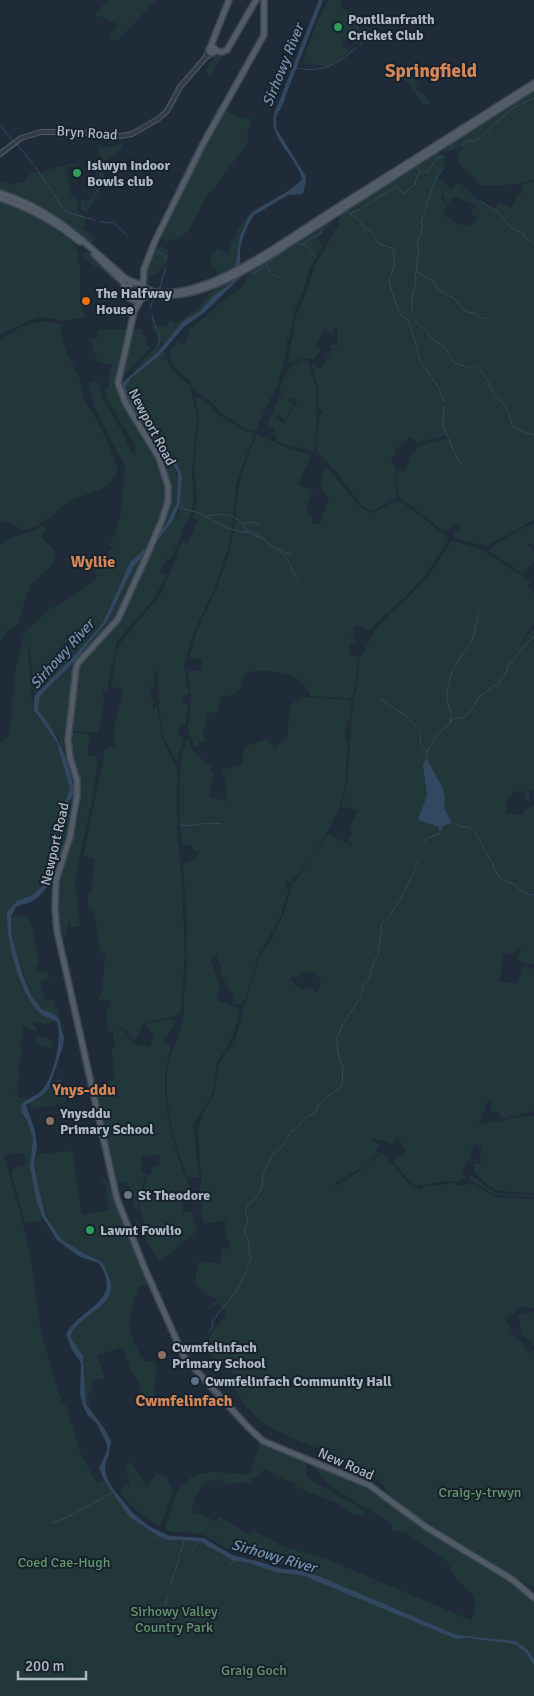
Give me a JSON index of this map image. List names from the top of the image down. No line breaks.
{"streets":{"main road":["Newport Road","New Road"],"street":["Bryn Road"]},"crossings":[["Newport Road","New Road"]],"districts":["Springfield","Wyllie","Ynys-ddu","Cwmfelinfach"],"water":["Sirhowy River"],"parks":["Craig-y-trwyn","Coed Cae-Hugh","Sirhowy Valley Country Park","Graig Goch"],"places":["Pontllanfraith Cricket Club","Islwyn Indoor Bowls club","The Halfway House","Ynysddu Primary School","St Theodore","Lawnt Fowlio","Cwmfelinfach Primary School","Cwmfelinfach Community Hall"],"scale_bar":"200 m"}
